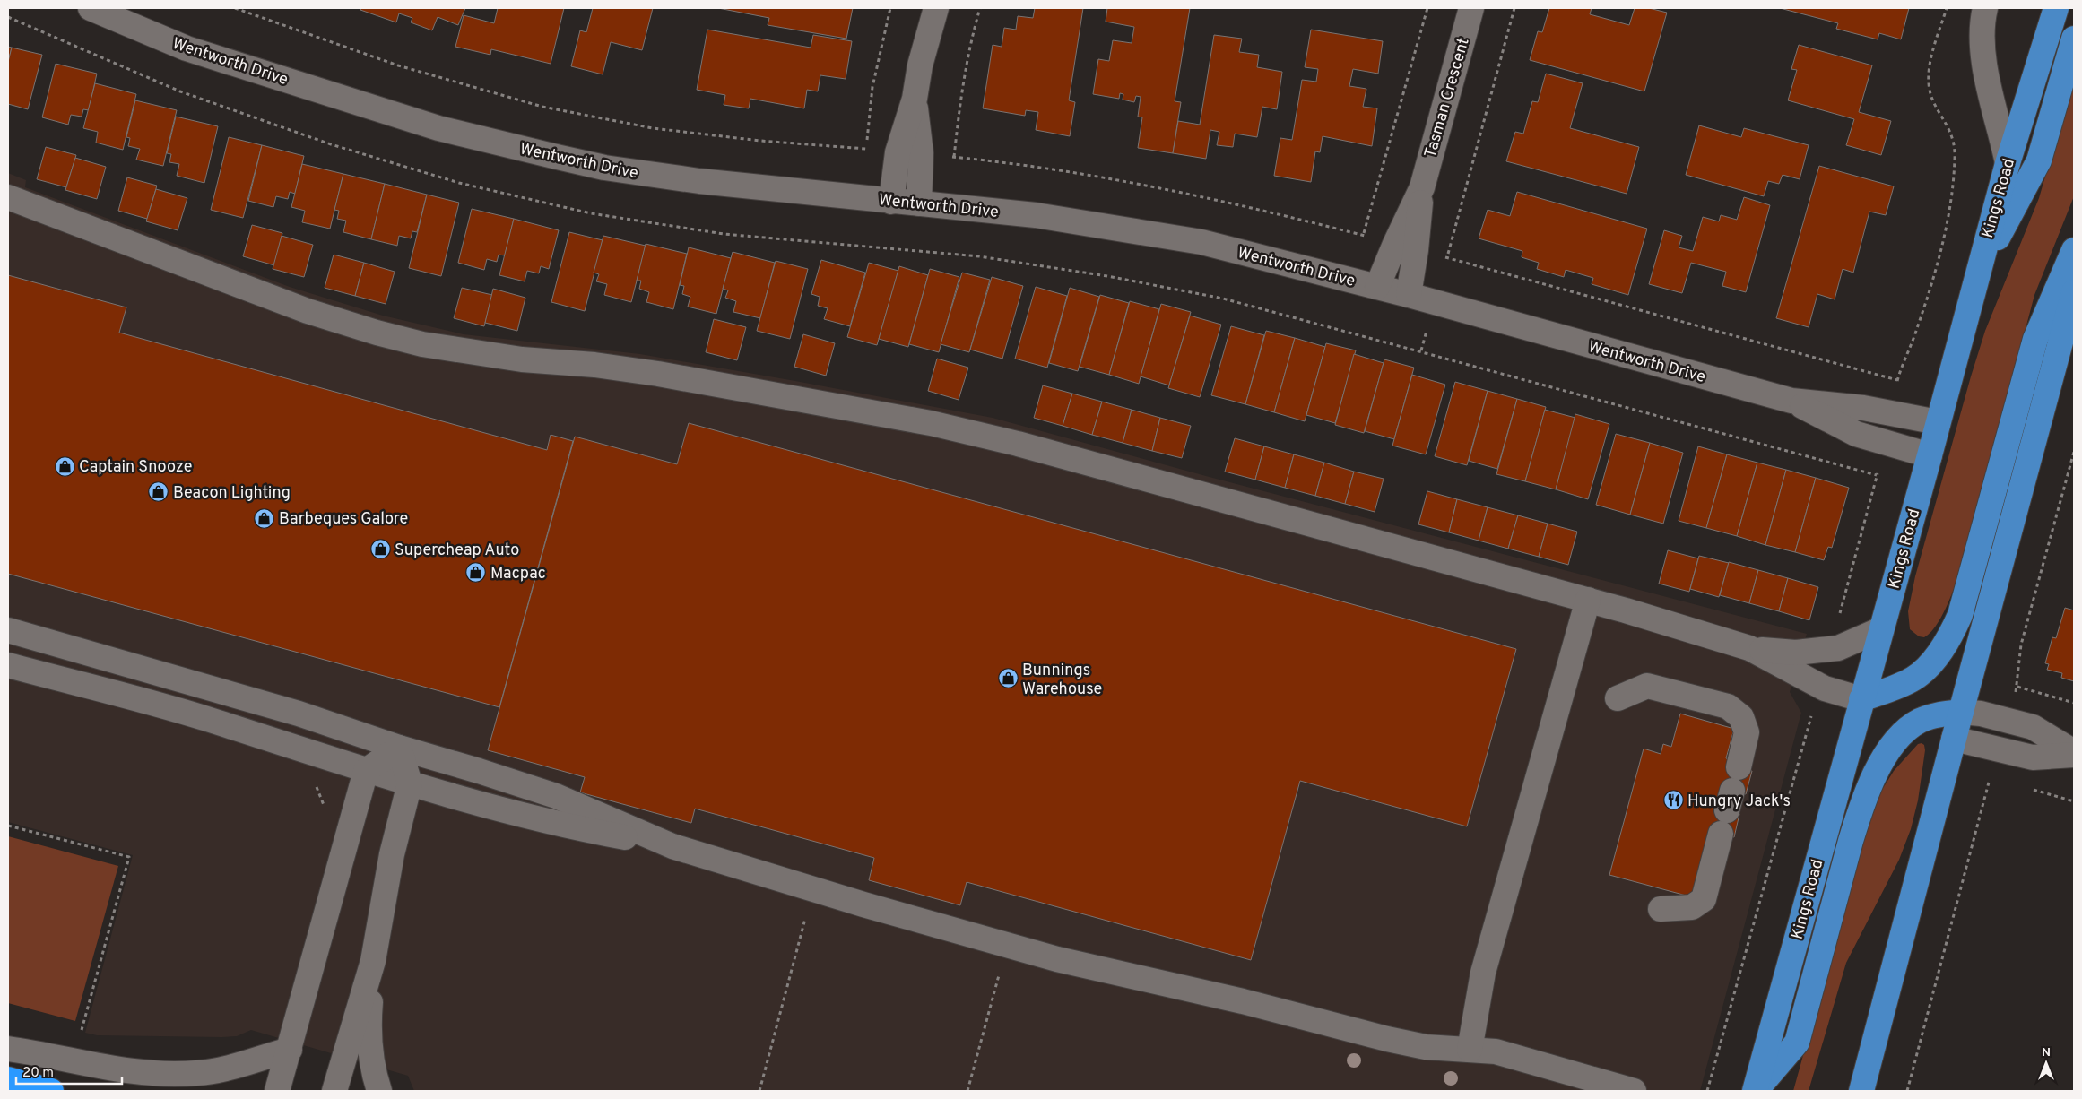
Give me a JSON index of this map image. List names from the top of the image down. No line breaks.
{"streets":{"main road":["Kings Road"],"street":["Wentworth Drive","Tasman Crescent"]},"crossings":[["Wentworth Drive","Tasman Crescent"],["Wentworth Drive","Kings Road"]],"places":{"shop":["Captain Snooze","Beacon Lighting","Barbeques Galore","Supercheap Auto","Macpac","Bunnings Warehouse"],"restaurant":["Hungry Jack's"]},"scale_bar":"20 m","north":"top"}
